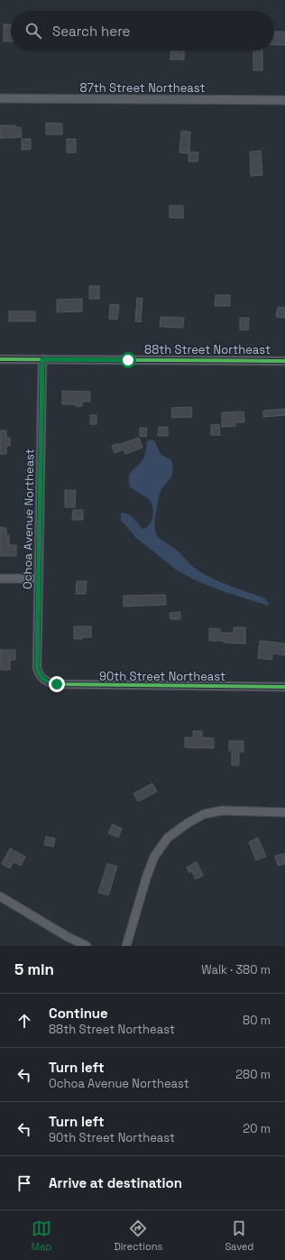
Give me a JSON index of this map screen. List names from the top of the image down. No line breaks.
{"streets":{"street":["87th Street Northeast","88th Street Northeast","Ochoa Avenue Northeast","90th Street Northeast"]},"crossings":[["88th Street Northeast","Ochoa Avenue Northeast"],["Ochoa Avenue Northeast","90th Street Northeast"]],"page":{"search":"Search here","heading":["5 min","Walk · 380 m"],"list":[["Continue","88th Street Northeast","80 m"],["Turn left","Ochoa Avenue Northeast","280 m"],["Turn left","90th Street Northeast","20 m"],"Arrive at destination"],"nav":["Map","Directions","Saved"]}}
